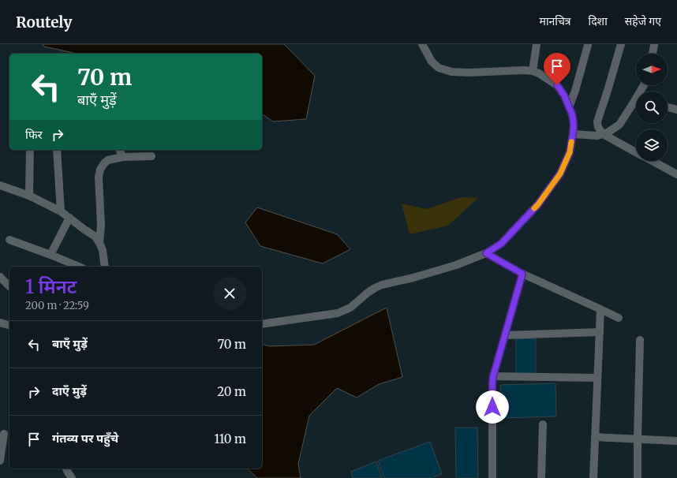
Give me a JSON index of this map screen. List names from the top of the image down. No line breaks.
{"north":"right","page":{"header":"Routely","nav":["मानचित्र","दिशा","सहेजे गए"],"turn":["70 m","बाएँ मुड़ें"],"then":"फिर","heading":["1 मिनट","200 m · 22:59"],"list":[{"name":"बाएँ मुड़ें","value":"70 m"},{"name":"दाएँ मुड़ें","value":"20 m"},{"name":"गंतव्य पर पहुँचे","value":"110 m"}]}}
